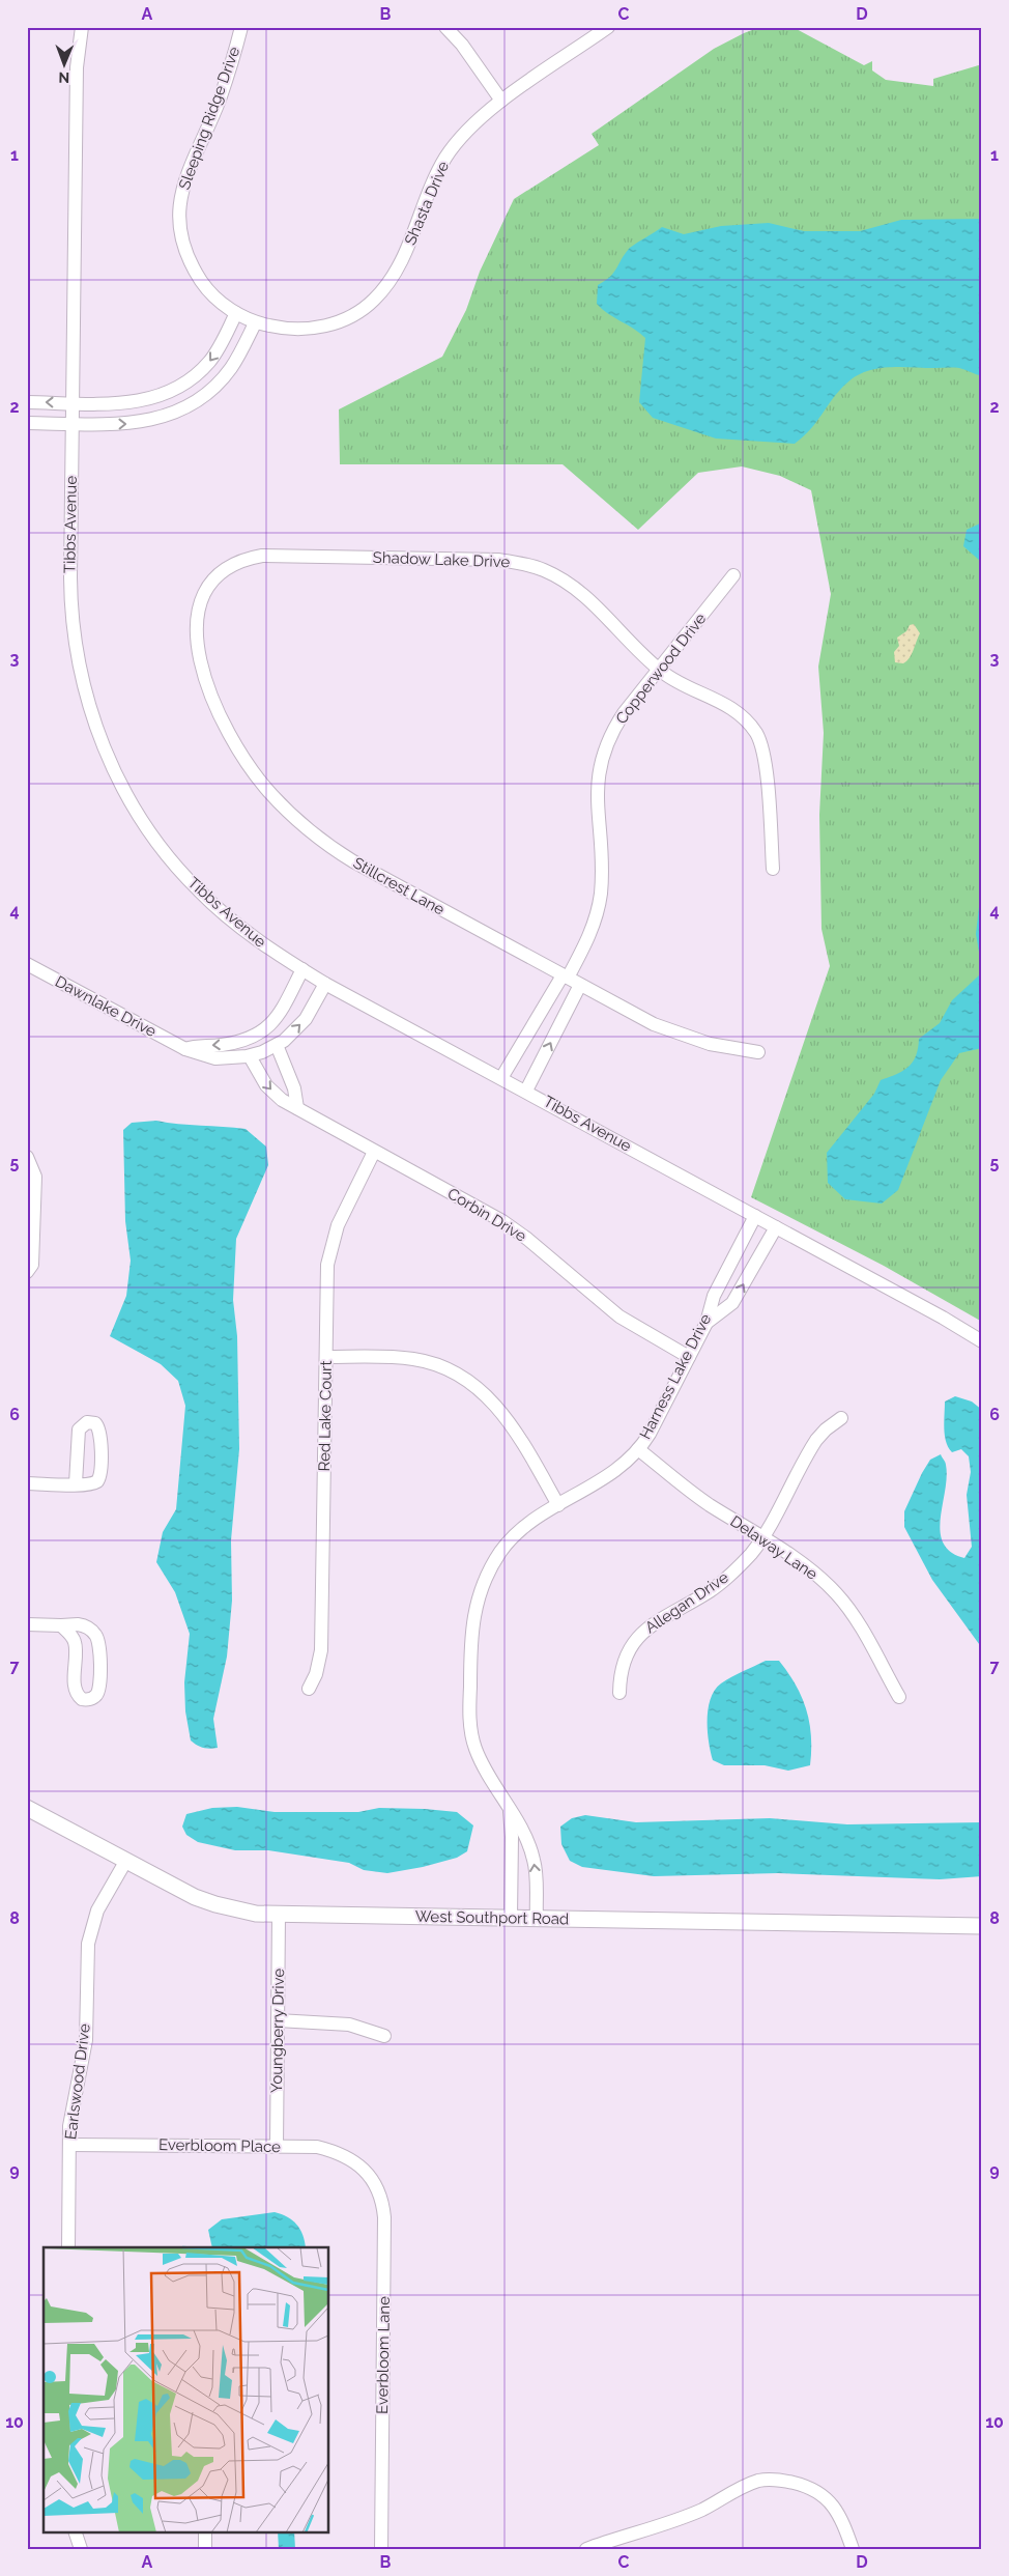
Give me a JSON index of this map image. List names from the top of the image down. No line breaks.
{"streets":{"main road":["West Southport Road"],"street":["Sleeping Ridge Drive","Shasta Drive","Tibbs Avenue","Shadow Lake Drive","Copperwood Drive","Stillcrest Lane","Dawnlake Drive","Corbin Drive","Harness Lake Drive","Red Lake Court","Delaway Lane","Allegan Drive","Youngberry Drive","Earlswood Drive","Everbloom Place","Everbloom Lane"]},"crossings":[["Sleeping Ridge Drive","Shasta Drive"],["Tibbs Avenue","Copperwood Drive"],["Tibbs Avenue","Dawnlake Drive"],["Tibbs Avenue","Harness Lake Drive"],["Shadow Lake Drive","Copperwood Drive"],["Shadow Lake Drive","Stillcrest Lane"],["Copperwood Drive","Stillcrest Lane"],["Dawnlake Drive","Corbin Drive"],["Corbin Drive","Harness Lake Drive"],["Corbin Drive","Red Lake Court"],["Harness Lake Drive","Delaway Lane"],["Harness Lake Drive","West Southport Road"],["Delaway Lane","Allegan Drive"],["West Southport Road","Youngberry Drive"],["West Southport Road","Earlswood Drive"],["Youngberry Drive","Everbloom Place"],["Earlswood Drive","Everbloom Place"],["Everbloom Place","Everbloom Lane"]],"north":"bottom","grid":{"columns":["A","B","C","D"],"rows":["1","2","3","4","5","6","7","8","9","10"]}}
